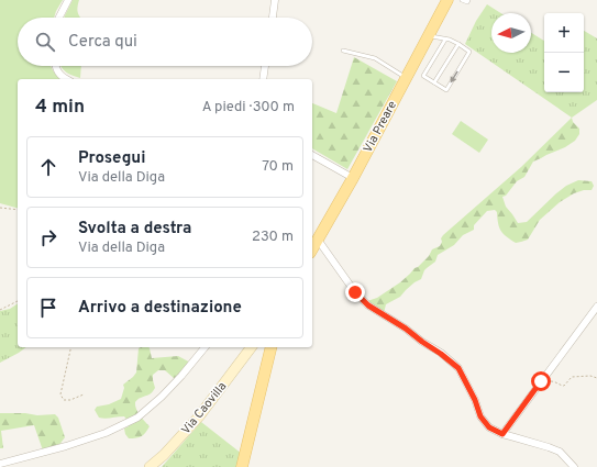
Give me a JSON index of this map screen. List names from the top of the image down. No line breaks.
{"streets":{"main road":["Via Preare","Via Caovilla"]},"north":"left","page":{"map_buttons":["+","−"],"search":"Cerca qui","heading":["4 min","A piedi · 300 m"],"list":[["Prosegui","Via della Diga","70 m"],["Svolta a destra","Via della Diga","230 m"],"Arrivo a destinazione"]}}
